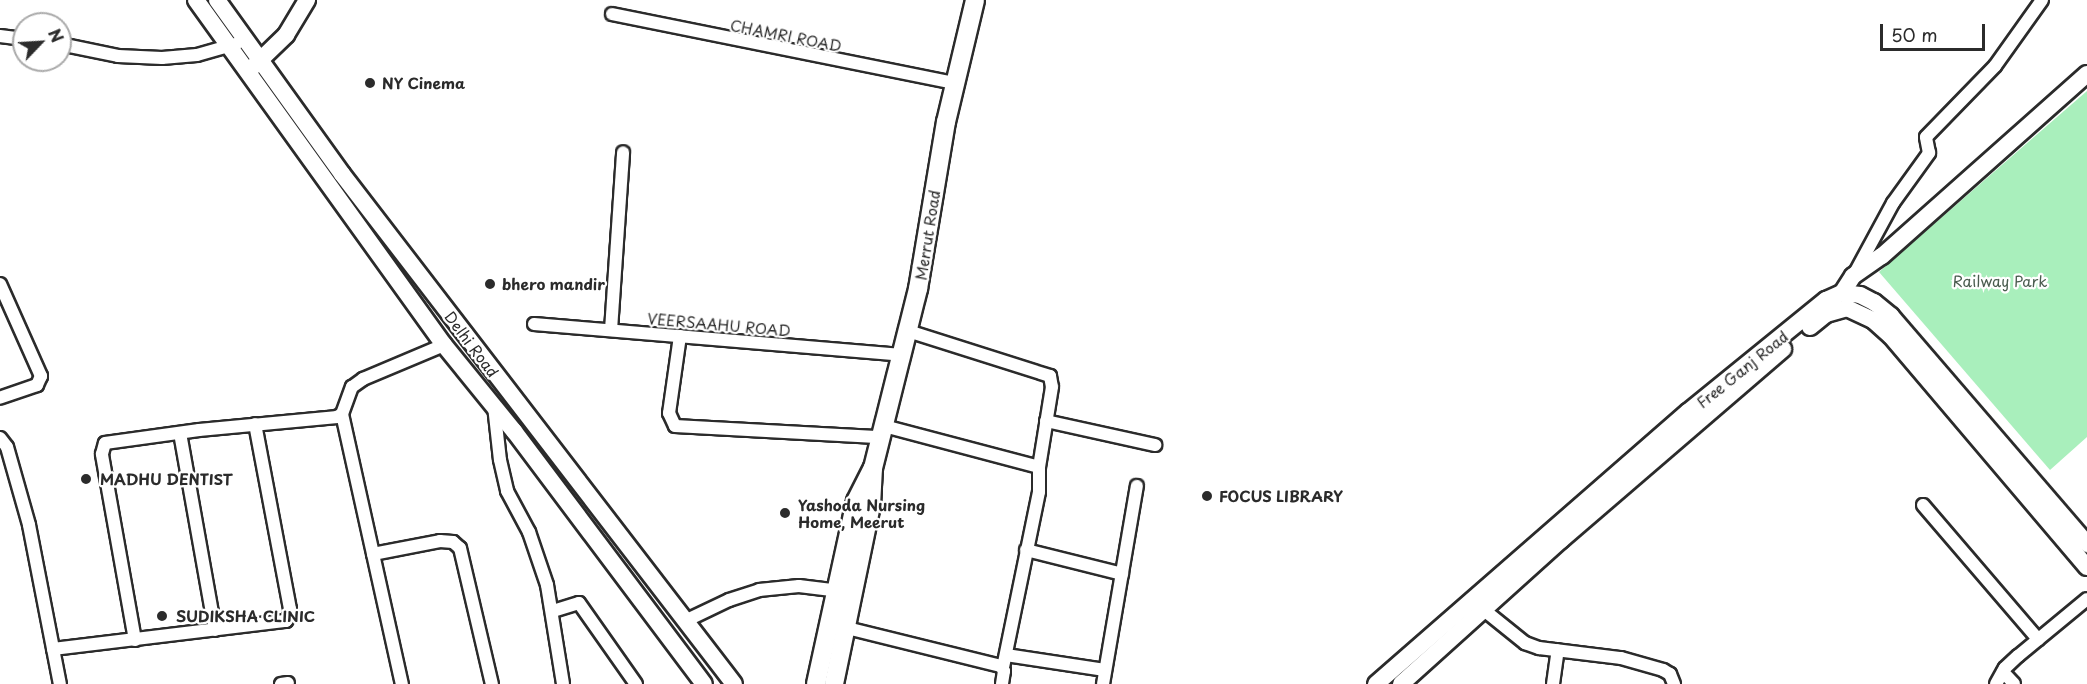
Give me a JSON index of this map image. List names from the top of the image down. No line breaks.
{"streets":{"main road":["Merrut Road"],"street":["CHAMRI ROAD","VEERSAAHU ROAD","Delhi Road","Free Ganj Road"]},"crossings":[["CHAMRI ROAD","Merrut Road"],["Merrut Road","VEERSAAHU ROAD"]],"parks":["Railway Park"],"places":["NY Cinema","bhero mandir","MADHU DENTIST","FOCUS LIBRARY","Yashoda Nursing Home, Meerut","SUDIKSHA CLINIC"],"scale_bar":"50 m","north":"top right"}
